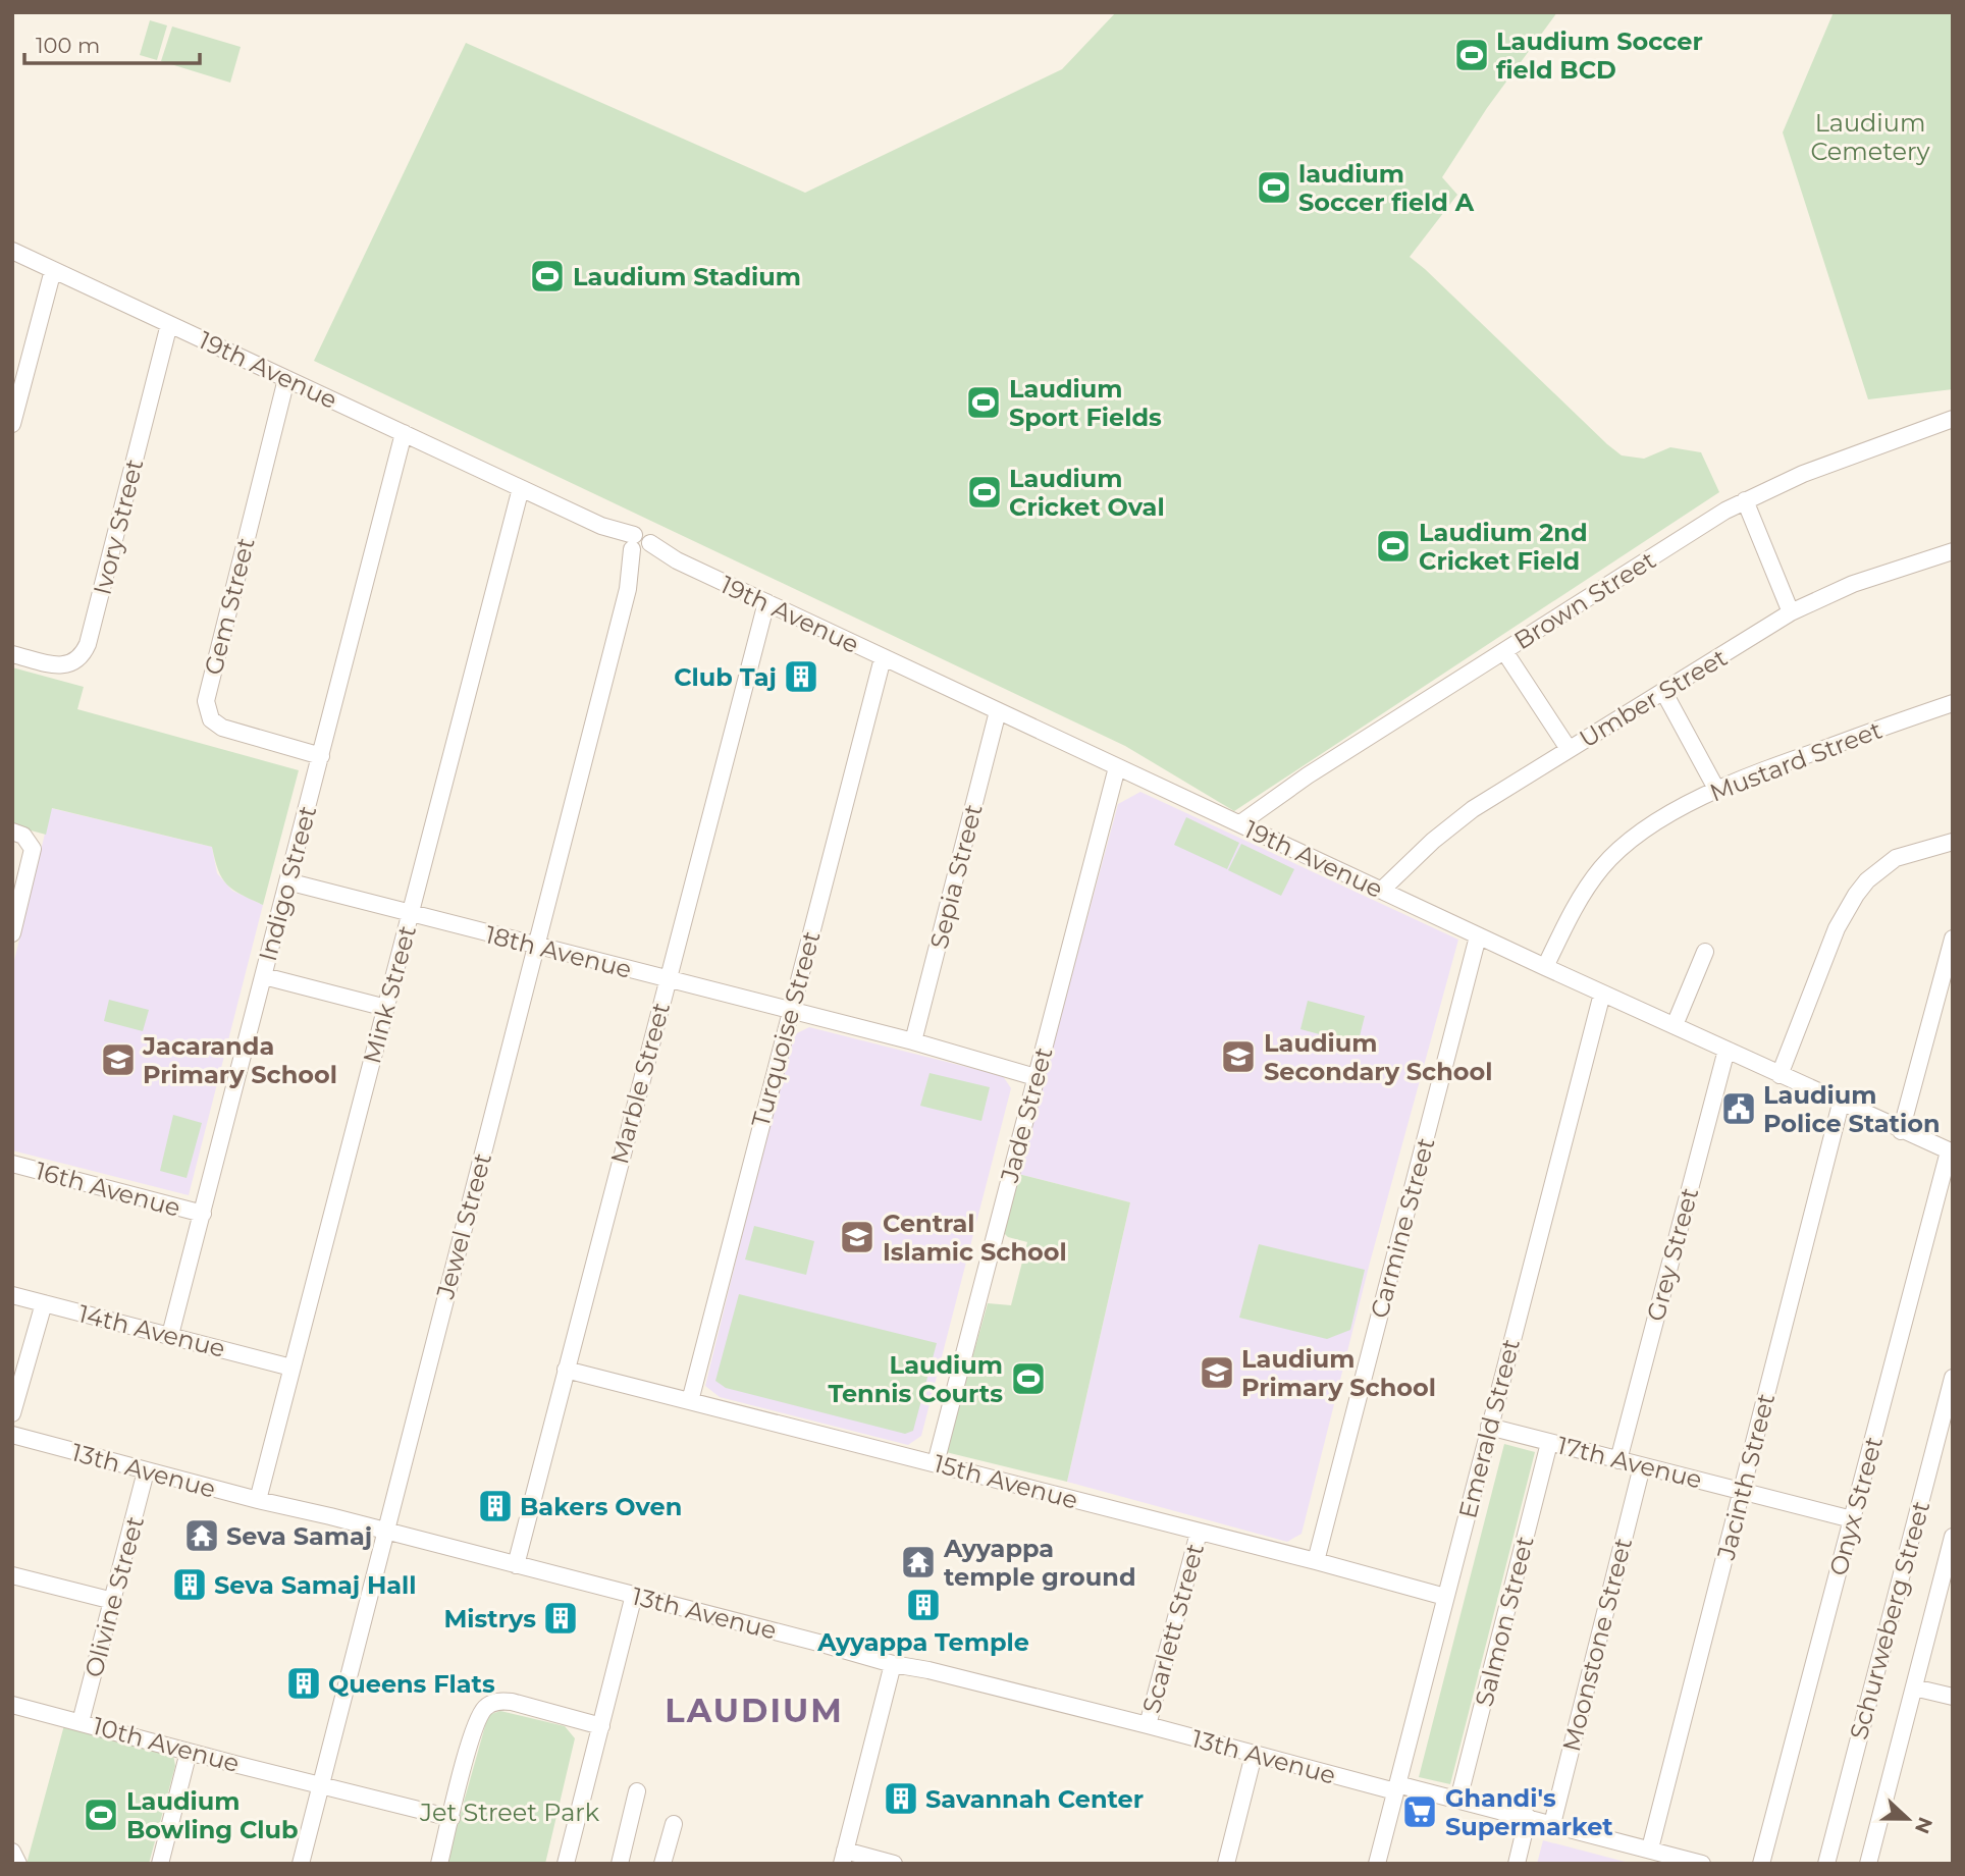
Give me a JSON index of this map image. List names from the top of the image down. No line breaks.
{"streets":{"street":["19th Avenue","Ivory Street","Brown Street","Gem Street","Umber Street","Mustard Street","Sepia Street","Indigo Street","18th Avenue","Mink Street","Turquoise Street","Marble Street","Jade Street","16th Avenue","Jewel Street","Carmine Street","Grey Street","14th Avenue","Emerald Street","17th Avenue","13th Avenue","Jacinth Street","15th Avenue","Onyx Street","Olivine Street","Schurweberg Street","Salmon Street","Scarlett Street","Moonstone Street","10th Avenue"]},"crossings":[["19th Avenue","Ivory Street"],["19th Avenue","Brown Street"],["19th Avenue","Gem Street"],["19th Avenue","Umber Street"],["19th Avenue","Mustard Street"],["19th Avenue","Sepia Street"],["19th Avenue","Indigo Street"],["19th Avenue","Mink Street"],["19th Avenue","Turquoise Street"],["19th Avenue","Marble Street"],["19th Avenue","Jade Street"],["19th Avenue","Jewel Street"],["19th Avenue","Carmine Street"],["19th Avenue","Grey Street"],["19th Avenue","Emerald Street"],["19th Avenue","Jacinth Street"],["19th Avenue","Onyx Street"],["Gem Street","Indigo Street"],["Sepia Street","18th Avenue"],["Indigo Street","18th Avenue"],["Indigo Street","16th Avenue"],["Indigo Street","14th Avenue"],["18th Avenue","Mink Street"],["18th Avenue","Turquoise Street"],["18th Avenue","Marble Street"],["18th Avenue","Jade Street"],["18th Avenue","Jewel Street"],["Mink Street","14th Avenue"],["Mink Street","13th Avenue"],["Turquoise Street","15th Avenue"],["Marble Street","13th Avenue"],["Marble Street","15th Avenue"],["Jade Street","15th Avenue"],["Jewel Street","13th Avenue"],["Jewel Street","10th Avenue"],["Carmine Street","15th Avenue"],["Grey Street","17th Avenue"],["Emerald Street","17th Avenue"],["Emerald Street","13th Avenue"],["Emerald Street","15th Avenue"],["17th Avenue","Jacinth Street"],["17th Avenue","Onyx Street"],["17th Avenue","Salmon Street"],["17th Avenue","Moonstone Street"],["13th Avenue","Jacinth Street"],["13th Avenue","Olivine Street"],["13th Avenue","Salmon Street"],["13th Avenue","Scarlett Street"],["13th Avenue","Moonstone Street"],["15th Avenue","Scarlett Street"],["Olivine Street","10th Avenue"]],"districts":["LAUDIUM"],"parks":["Laudium Cemetery","Jet Street Park"],"places":{"sports":["Laudium Soccer field BCD","laudium Soccer field A","Laudium Stadium","Laudium Sport Fields","Laudium Cricket Oval","Laudium 2nd Cricket Field","Laudium Tennis Courts","Laudium Bowling Club"],"building":["Club Taj","Bakers Oven","Seva Samaj Hall","Ayyappa Temple","Mistrys","Queens Flats","Savannah Center"],"school or university":["Laudium Secondary School","Jacaranda Primary School","Central Islamic School","Laudium Primary School"],"public building":["Laudium Police Station"],"temple":["Seva Samaj","Ayyappa temple ground"],"supermarket":["Ghandi's Supermarket"]},"scale_bar":"100 m","north":"right"}
